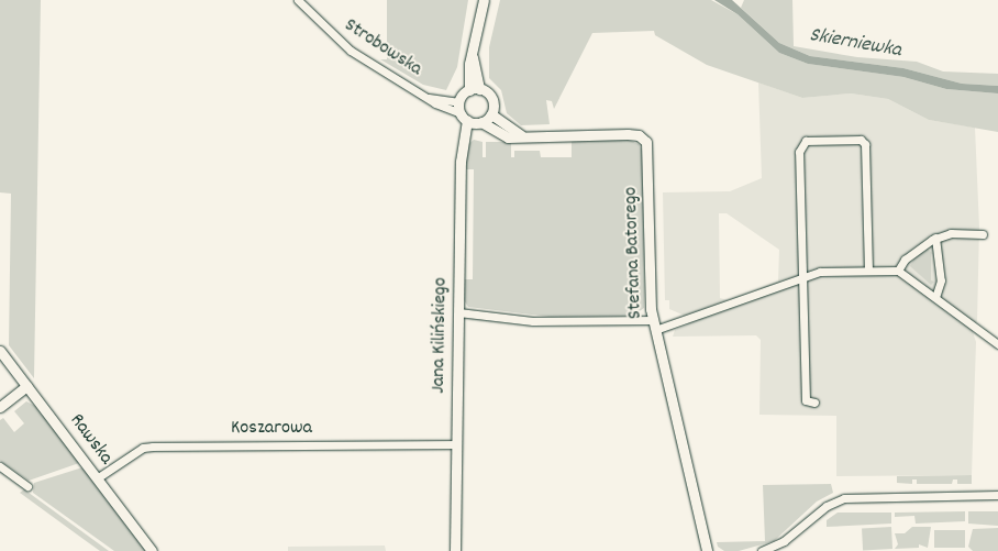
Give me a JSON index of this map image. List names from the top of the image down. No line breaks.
{"streets":{"street":["Strobowska","Stefana Batorego","Jana Kilińskiego","Koszarowa","Rawska"]},"crossings":[["Strobowska","Jana Kilińskiego"],["Jana Kilińskiego","Koszarowa"],["Koszarowa","Rawska"]],"water":["Skierniewka"]}
